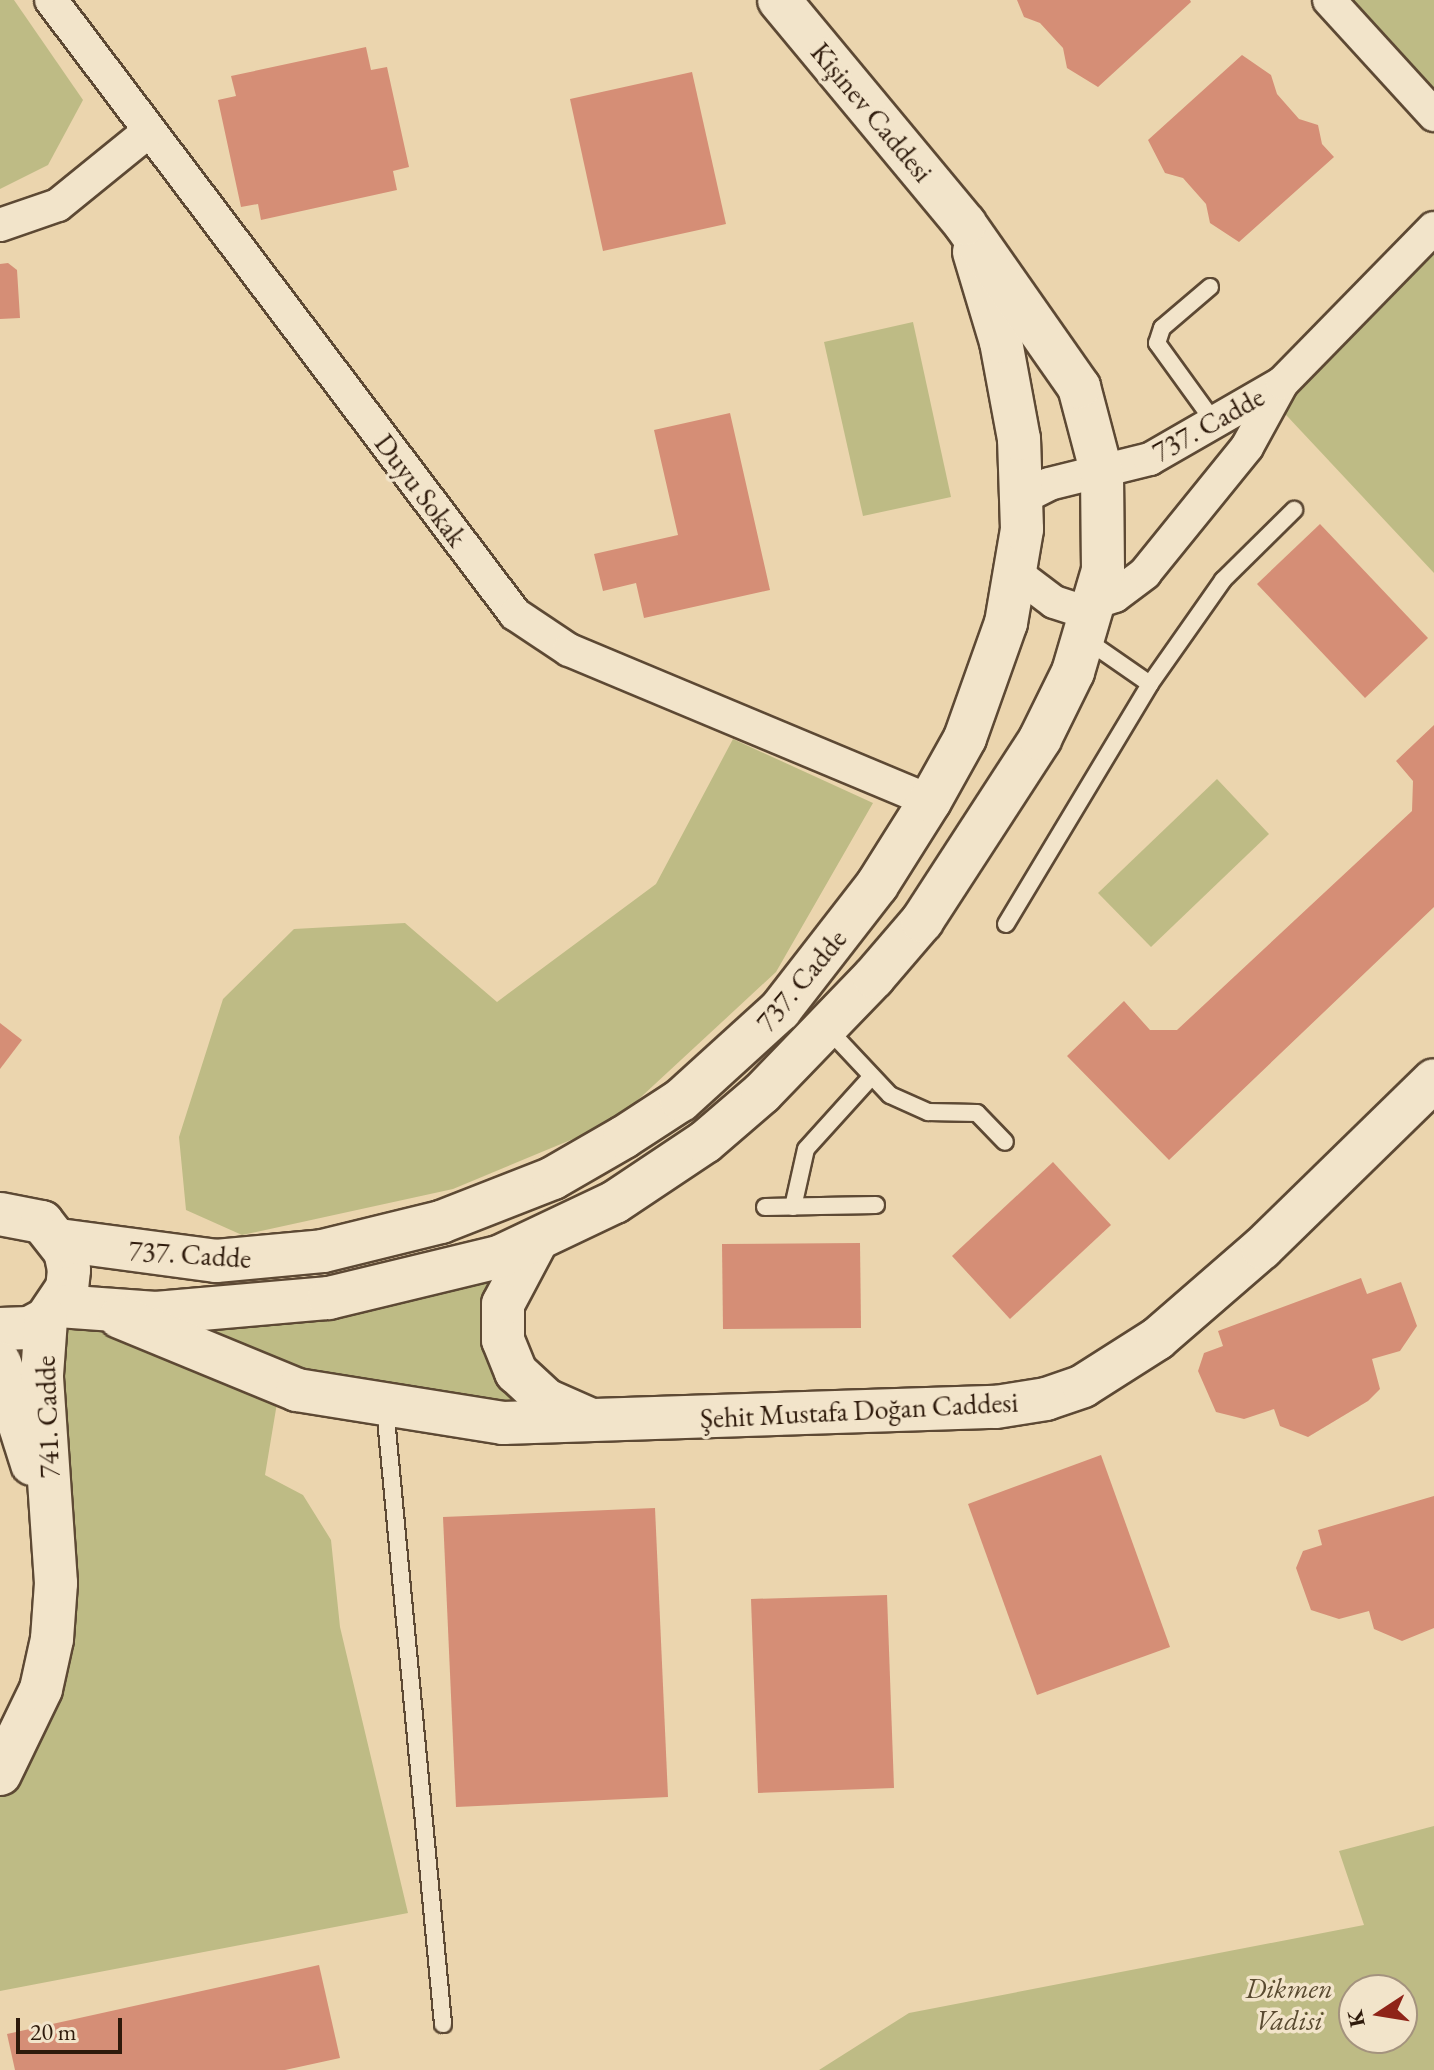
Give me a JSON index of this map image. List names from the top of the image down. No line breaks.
{"streets":{"street":["Kişinev Caddesi","737. Cadde","Duyu Sokak","Şehit Mustafa Doğan Caddesi","741. Cadde"]},"crossings":[["Kişinev Caddesi","737. Cadde"],["737. Cadde","Duyu Sokak"],["737. Cadde","Şehit Mustafa Doğan Caddesi"],["737. Cadde","741. Cadde"]],"parks":["Dikmen Vadisi"],"scale_bar":"20 m","north":"left"}
